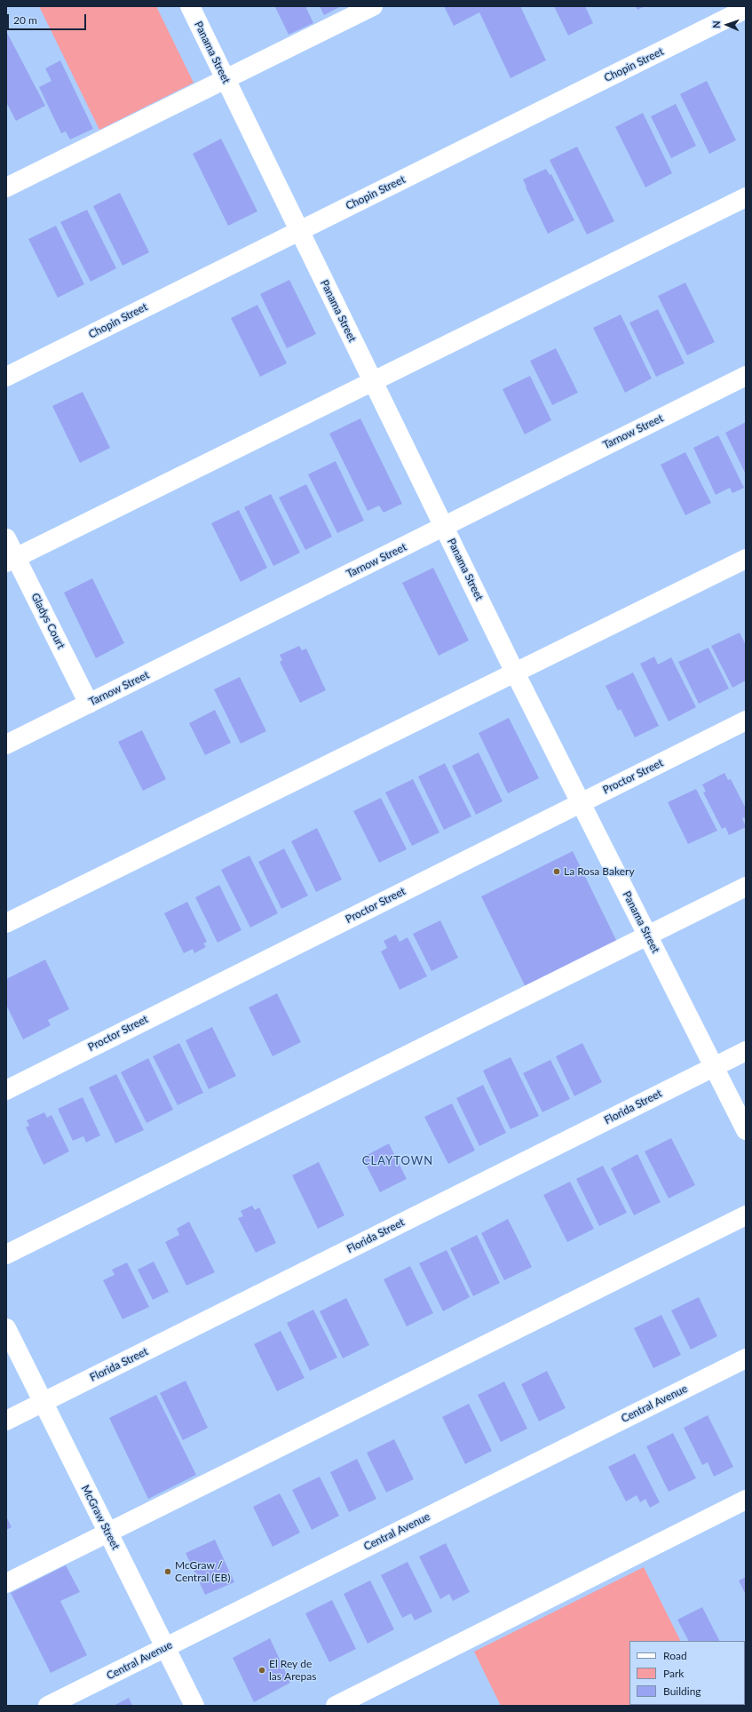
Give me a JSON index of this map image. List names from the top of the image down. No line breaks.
{"streets":{"street":["Panama Street","Chopin Street","Tarnow Street","Gladys Court","Proctor Street","Florida Street","Central Avenue","McGraw Street"]},"crossings":[["Panama Street","Chopin Street"],["Panama Street","Tarnow Street"],["Panama Street","Proctor Street"],["Panama Street","Florida Street"],["Tarnow Street","Gladys Court"],["Florida Street","McGraw Street"],["Central Avenue","McGraw Street"]],"districts":["CLAYTOWN"],"places":["La Rosa Bakery","McGraw / Central (EB)","El Rey de las Arepas"],"legend":["Road","Park","Building"],"scale_bar":"20 m","north":"left"}
